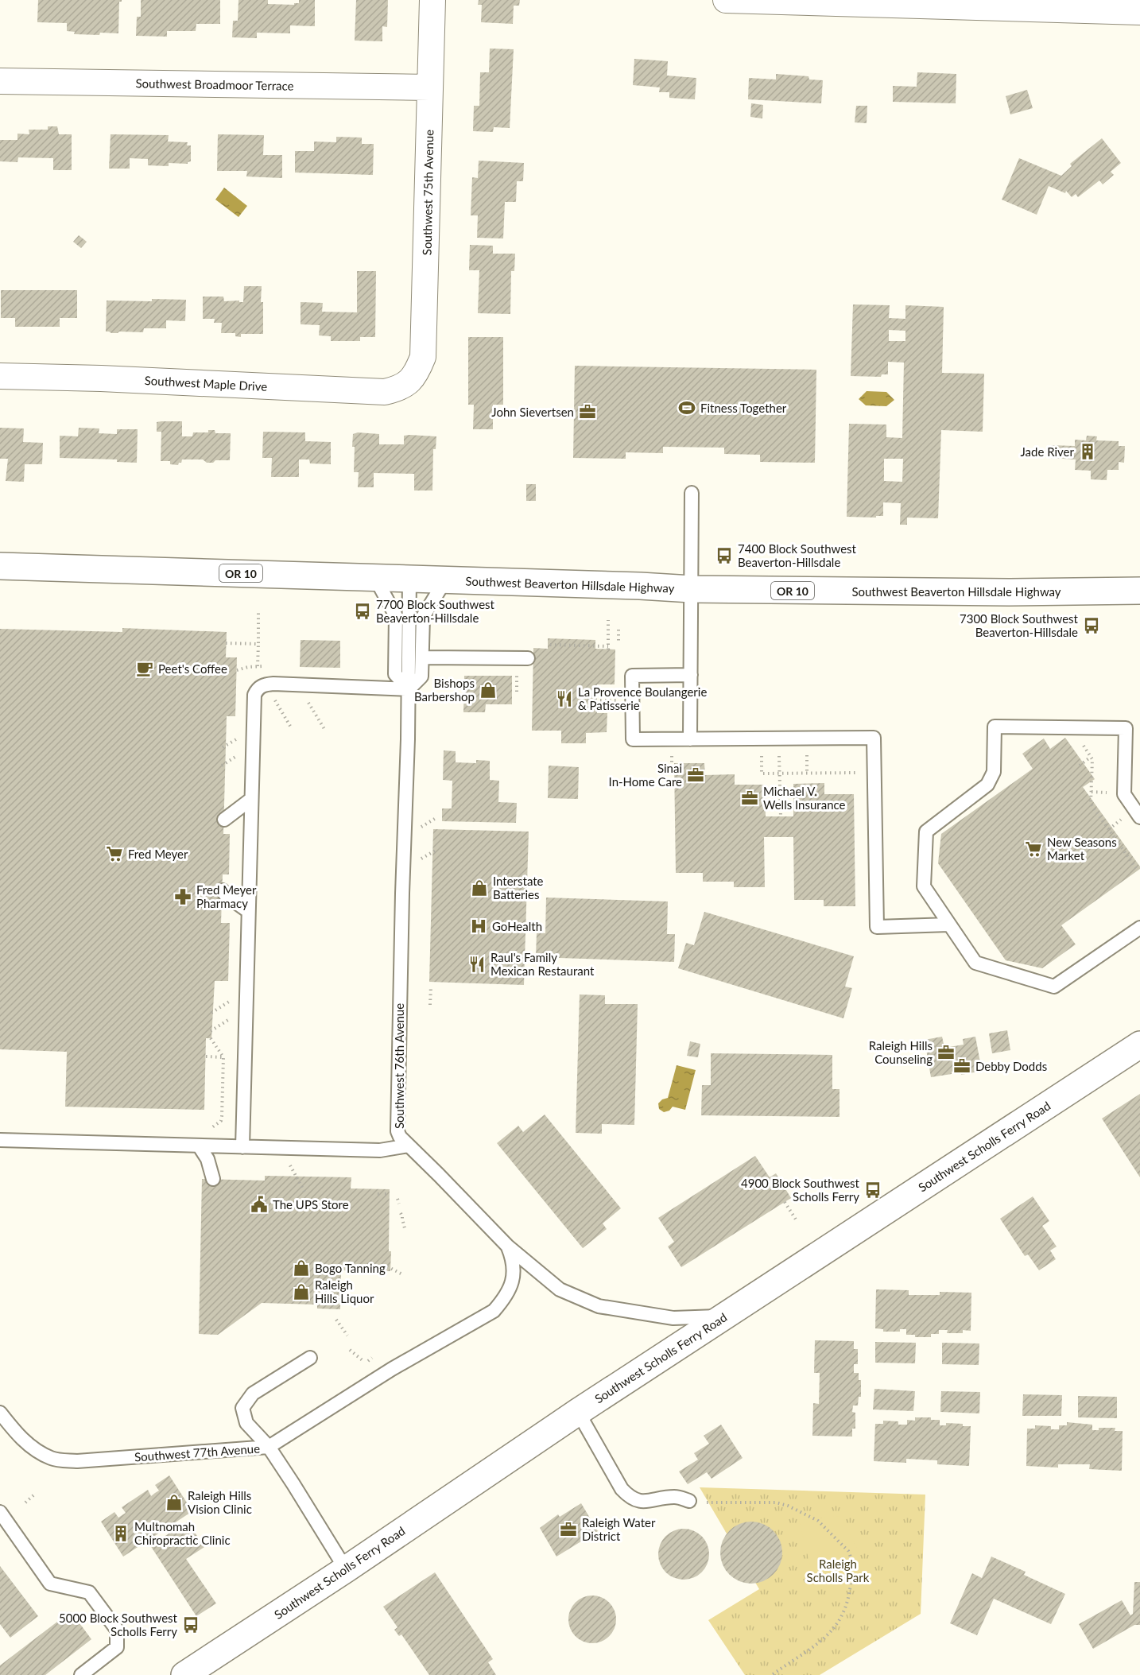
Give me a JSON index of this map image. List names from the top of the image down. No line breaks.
{"streets":{"main road":["OR 10","Southwest Beaverton Hillsdale Highway","Southwest Scholls Ferry Road"],"street":["Southwest Broadmoor Terrace","Southwest 75th Avenue","Southwest Maple Drive"],"lane":["Southwest 76th Avenue","Southwest 77th Avenue"]},"crossings":[["Southwest Broadmoor Terrace","Southwest 75th Avenue"],["Southwest 75th Avenue","Southwest Maple Drive"],["Southwest Beaverton Hillsdale Highway","Southwest 76th Avenue"],["Southwest 76th Avenue","Southwest Scholls Ferry Road"],["Southwest Scholls Ferry Road","Southwest 77th Avenue"]],"parks":["Raleigh Scholls Park"],"places":{"sports":["Fitness Together"],"office":["John Sievertsen","Sinai In-Home Care","Michael V. Wells Insurance","Raleigh Hills Counseling","Debby Dodds","Raleigh Water District"],"building":["Jade River","Multnomah Chiropractic Clinic"],"bus stop":["7400 Block Southwest Beaverton-Hillsdale","7700 Block Southwest Beaverton-Hillsdale","7300 Block Southwest Beaverton-Hillsdale","4900 Block Southwest Scholls Ferry","5000 Block Southwest Scholls Ferry"],"cafe":["Peet's Coffee"],"shop":["Bishops Barbershop","Interstate Batteries","Bogo Tanning","Raleigh Hills Liquor","Raleigh Hills Vision Clinic"],"restaurant":["La Provence Boulangerie & Patisserie","Raul's Family Mexican Restaurant"],"supermarket":["New Seasons Market","Fred Meyer"],"pharmacy":["Fred Meyer Pharmacy"],"hospital":["GoHealth"],"public building":["The UPS Store"]}}
